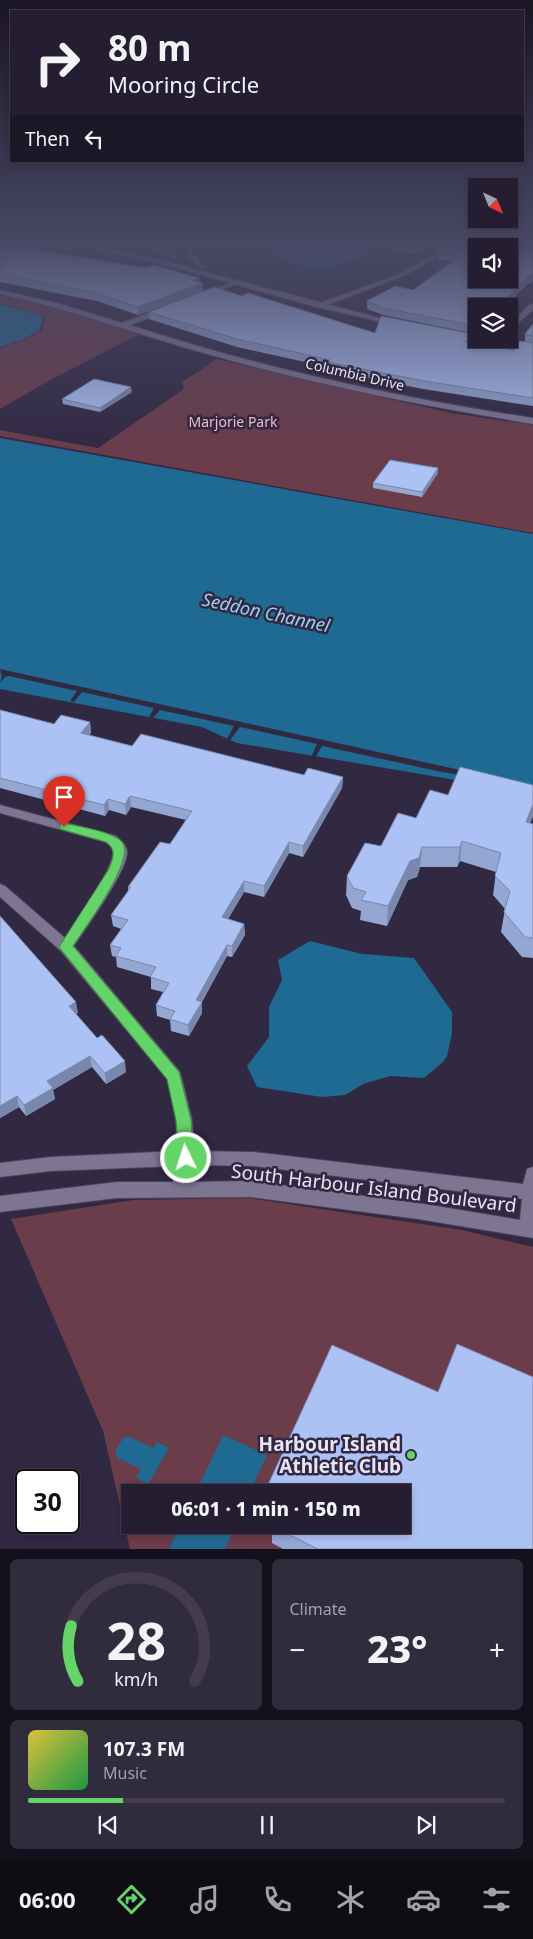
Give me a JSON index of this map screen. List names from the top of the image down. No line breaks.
{"streets":{"street":["Columbia Drive","South Harbour Island Boulevard"]},"water":["Seddon Channel"],"parks":["Marjorie Park"],"places":["Harbour Island Athletic Club"],"north":"bottom right","page":{"turn":["80 m","Mooring Circle"],"then":"Then","limit":"30","trip":"06:01 · 1 min · 150 m","tile":"Climate","heat":["−","23°","+"],"song":["107.3 FM","Music"],"tabs":"06:00","gauge":["28","km/h"]}}
